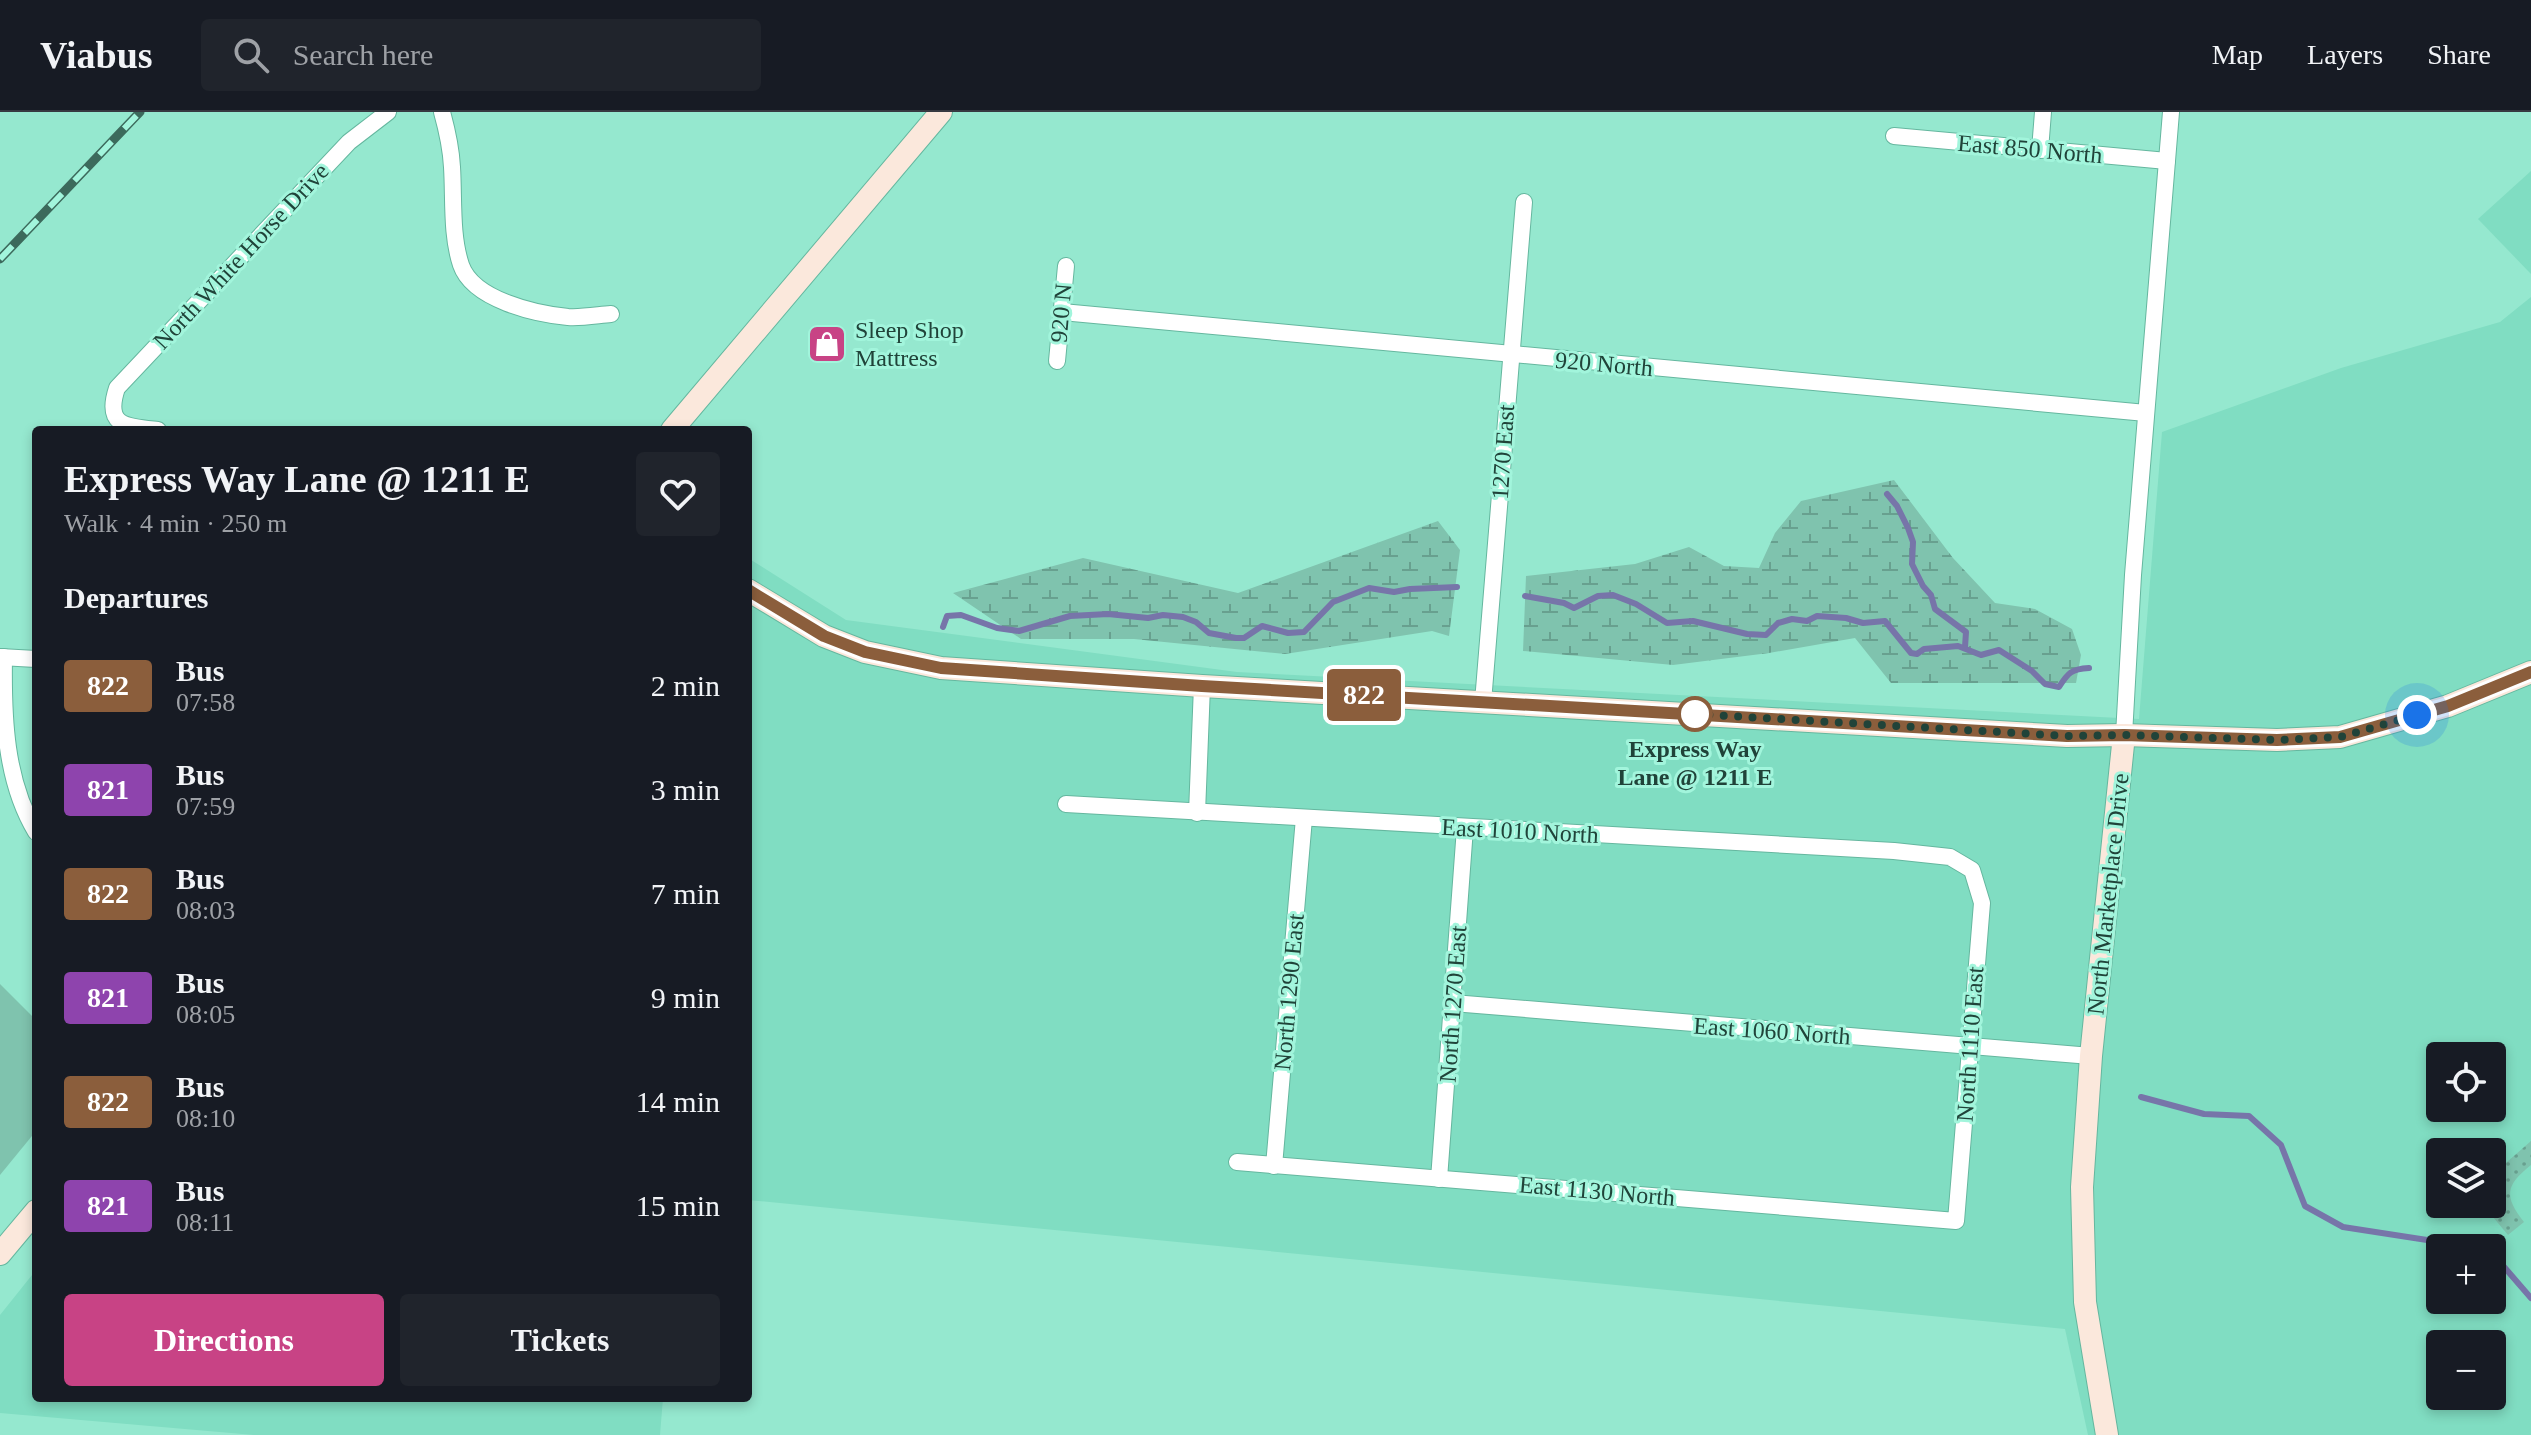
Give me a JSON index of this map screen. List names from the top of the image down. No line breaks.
{"streets":{"street":["East 850 North","North White Horse Drive","920 N","920 North","1270 East","East 1010 North","North Marketplace Drive","North 1290 East","North 1270 East","East 1060 North","North 1110 East","East 1130 North"]},"crossings":[["East 850 North","North Marketplace Drive"],["920 N","920 North"],["920 North","1270 East"],["920 North","North Marketplace Drive"],["East 1010 North","North 1290 East"],["East 1010 North","North 1270 East"],["East 1010 North","North 1110 East"],["North Marketplace Drive","East 1060 North"],["North 1290 East","East 1130 North"],["North 1270 East","East 1060 North"],["North 1270 East","East 1130 North"],["East 1060 North","North 1110 East"],["North 1110 East","East 1130 North"]],"places":{"shop":["Sleep Shop Mattress"],"other":["Express Way Lane @ 1211 E"]},"lines":["bus line 822"],"page":{"header":"Viabus","search":"Search here","nav":["Map","Layers","Share"],"on_map":"822","heading":[["Express Way Lane @ 1211 E","Walk · 4 min · 250 m"],"Departures"],"list":[{"mark":"822","name":"Bus","note":"07:58","value":"2 min"},{"mark":"821","name":"Bus","note":"07:59","value":"3 min"},{"mark":"822","name":"Bus","note":"08:03","value":"7 min"},{"mark":"821","name":"Bus","note":"08:05","value":"9 min"},{"mark":"822","name":"Bus","note":"08:10","value":"14 min"},{"mark":"821","name":"Bus","note":"08:11","value":"15 min"}],"map_buttons":["+","−"],"buttons":["Directions","Tickets"]}}
